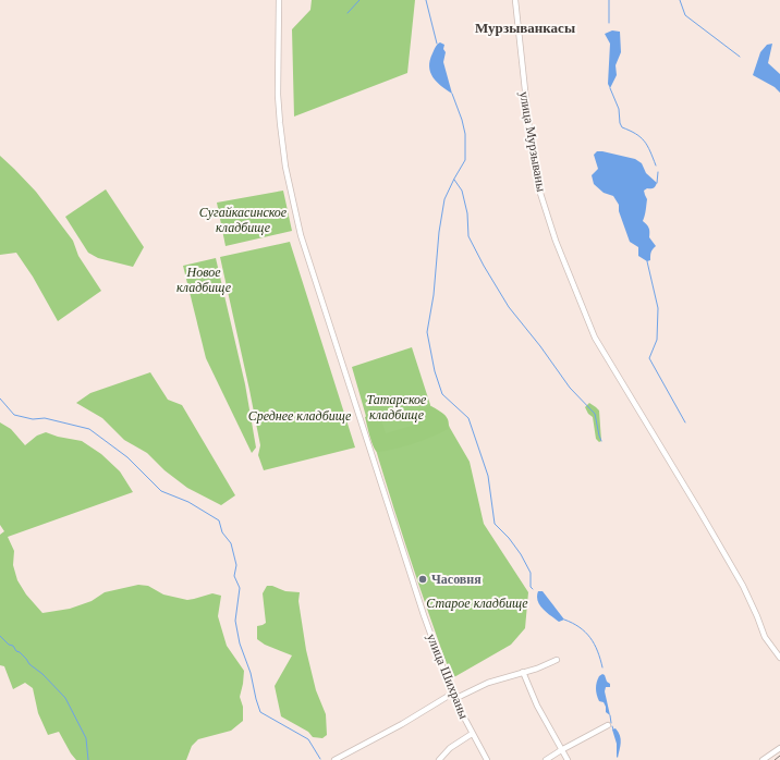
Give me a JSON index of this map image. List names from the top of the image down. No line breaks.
{"streets":{"street":["улица Мурзываны","улица Шихраны"]},"districts":["Мурзыванкасы"],"parks":["Сугайкасинское кладбище","Новое кладбище","Татарское кладбище","Среднее кладбище","Старое кладбище"],"places":["Часовня"]}
